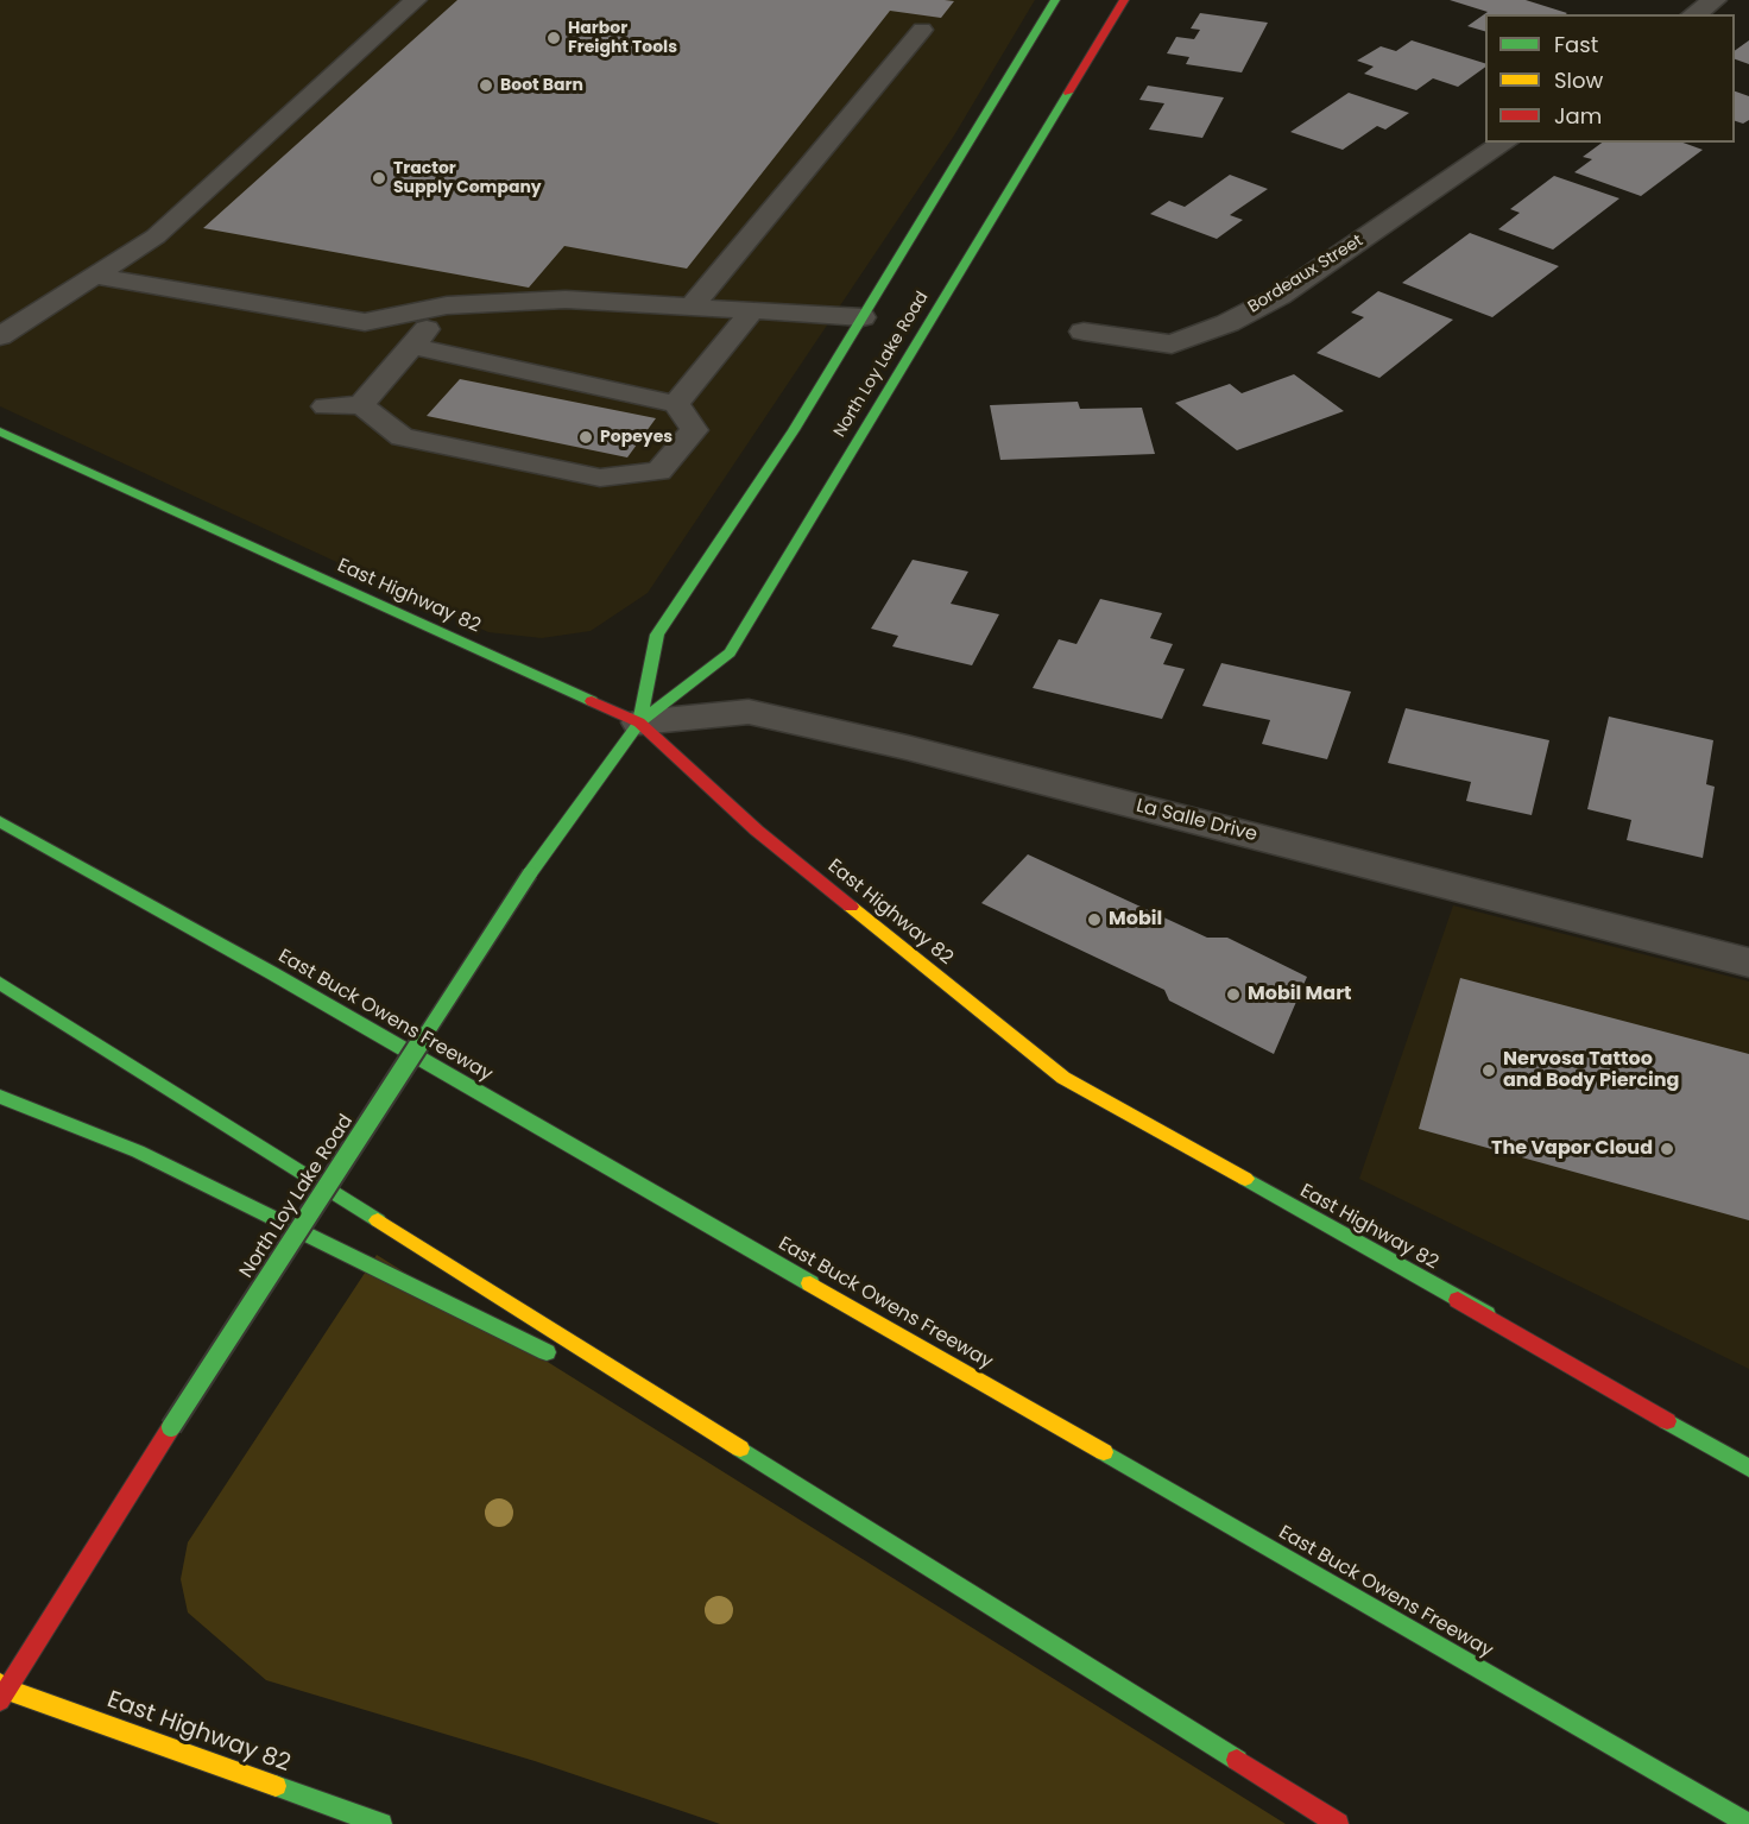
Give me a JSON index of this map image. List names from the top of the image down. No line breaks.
{"streets":{"main road":["North Loy Lake Road","East Highway 82","East Buck Owens Freeway"],"street":["Bordeaux Street","La Salle Drive"]},"crossings":[["North Loy Lake Road","East Highway 82"],["North Loy Lake Road","La Salle Drive"],["East Highway 82","La Salle Drive"]],"places":["Harbor Freight Tools","Boot Barn","Tractor Supply Company","Popeyes","Mobil","Mobil Mart","Nervosa Tattoo and Body Piercing","The Vapor Cloud"],"legend":["Fast","Slow","Jam"]}
